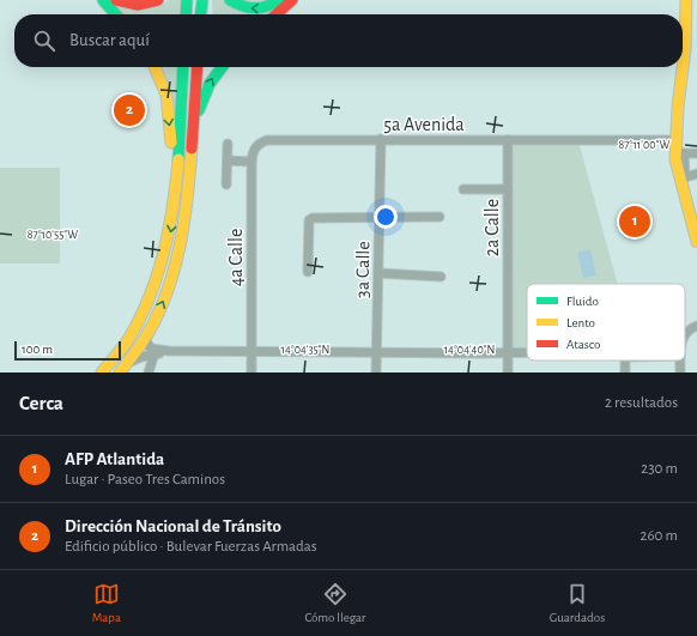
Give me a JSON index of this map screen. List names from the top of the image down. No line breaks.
{"streets":{"street":["5a Avenida","2a Calle","4a Calle","3a Calle"]},"crossings":[["5a Avenida","2a Calle"],["5a Avenida","4a Calle"],["5a Avenida","3a Calle"]],"legend":["Fluido","Lento","Atasco"],"scale_bar":"100 m","page":{"search":"Buscar aquí","pins":["2","1"],"scale":"100 m","heading":["Cerca","2 resultados"],"list":[{"mark":"1","name":"AFP Atlantida","note":"Lugar · Paseo Tres Caminos","value":"230 m"},{"mark":"2","name":"Dirección Nacional de Tránsito","note":"Edificio público · Bulevar Fuerzas Armadas","value":"260 m"}],"nav":["Mapa","Cómo llegar","Guardados"]},"coordinates":["87°11'00\"W","87°10'55\"W","14°04'35\"N","14°04'40\"N"]}
